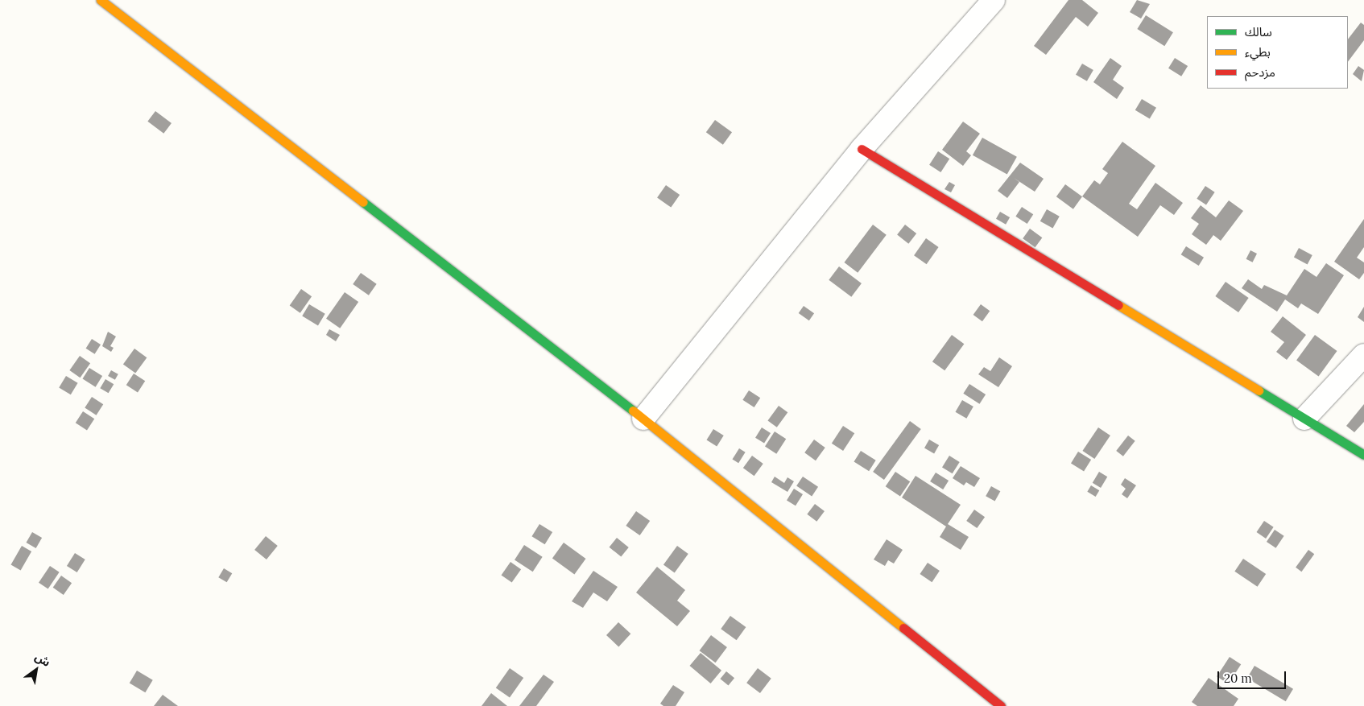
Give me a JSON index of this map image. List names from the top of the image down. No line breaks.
{"legend":["سالك","بطيء","مزدحم"],"scale_bar":"20 m","north":"top right"}
